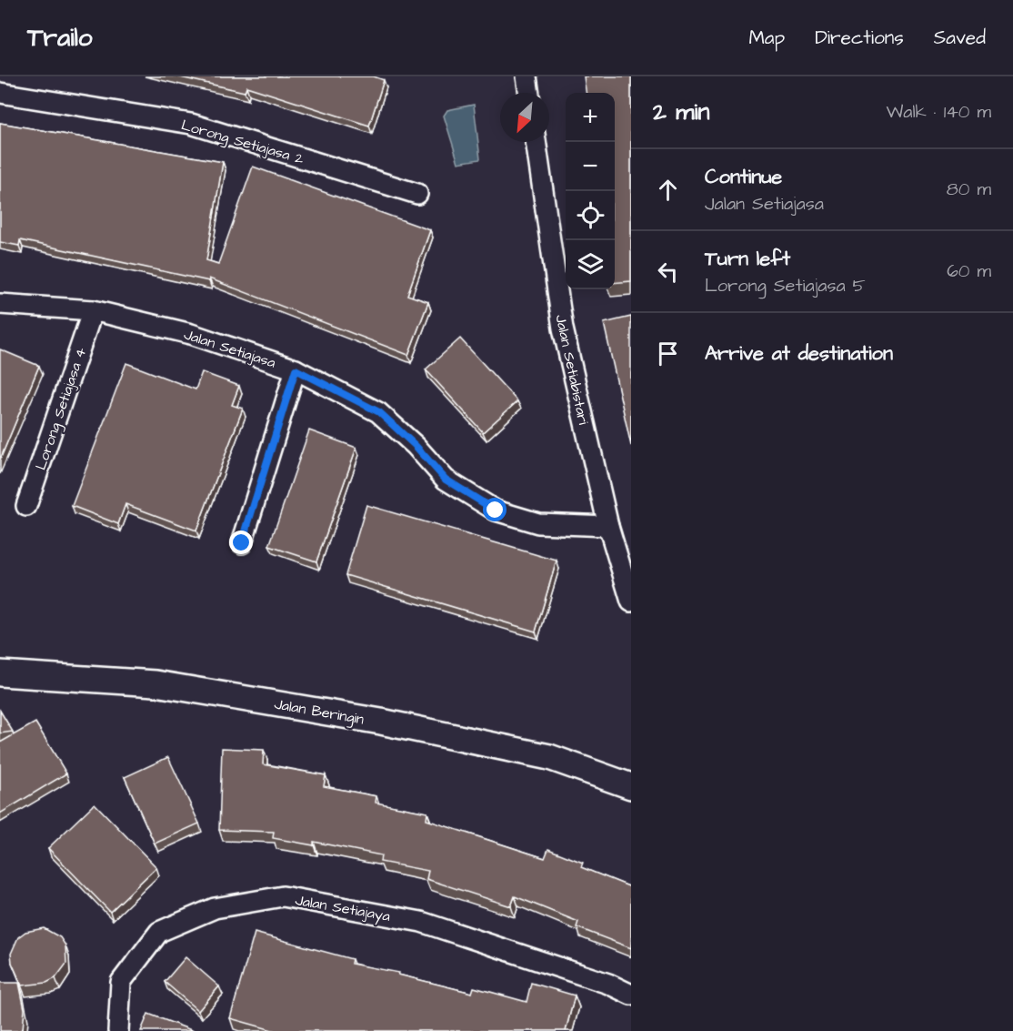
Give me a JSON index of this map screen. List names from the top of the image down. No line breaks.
{"streets":{"street":["Lorong Setiajasa 2","Jalan Setiajasa","Jalan Setiabistari","Lorong Setiajasa 4","Jalan Beringin","Jalan Setiajaya"]},"crossings":[["Jalan Setiajasa","Jalan Setiabistari"],["Jalan Setiajasa","Lorong Setiajasa 4"]],"north":"bottom left","page":{"header":"Trailo","nav":["Map","Directions","Saved"],"heading":["2 min","Walk · 140 m"],"map_buttons":["+","−"],"list":[["Continue","Jalan Setiajasa","80 m"],["Turn left","Lorong Setiajasa 5","60 m"],"Arrive at destination"]}}
